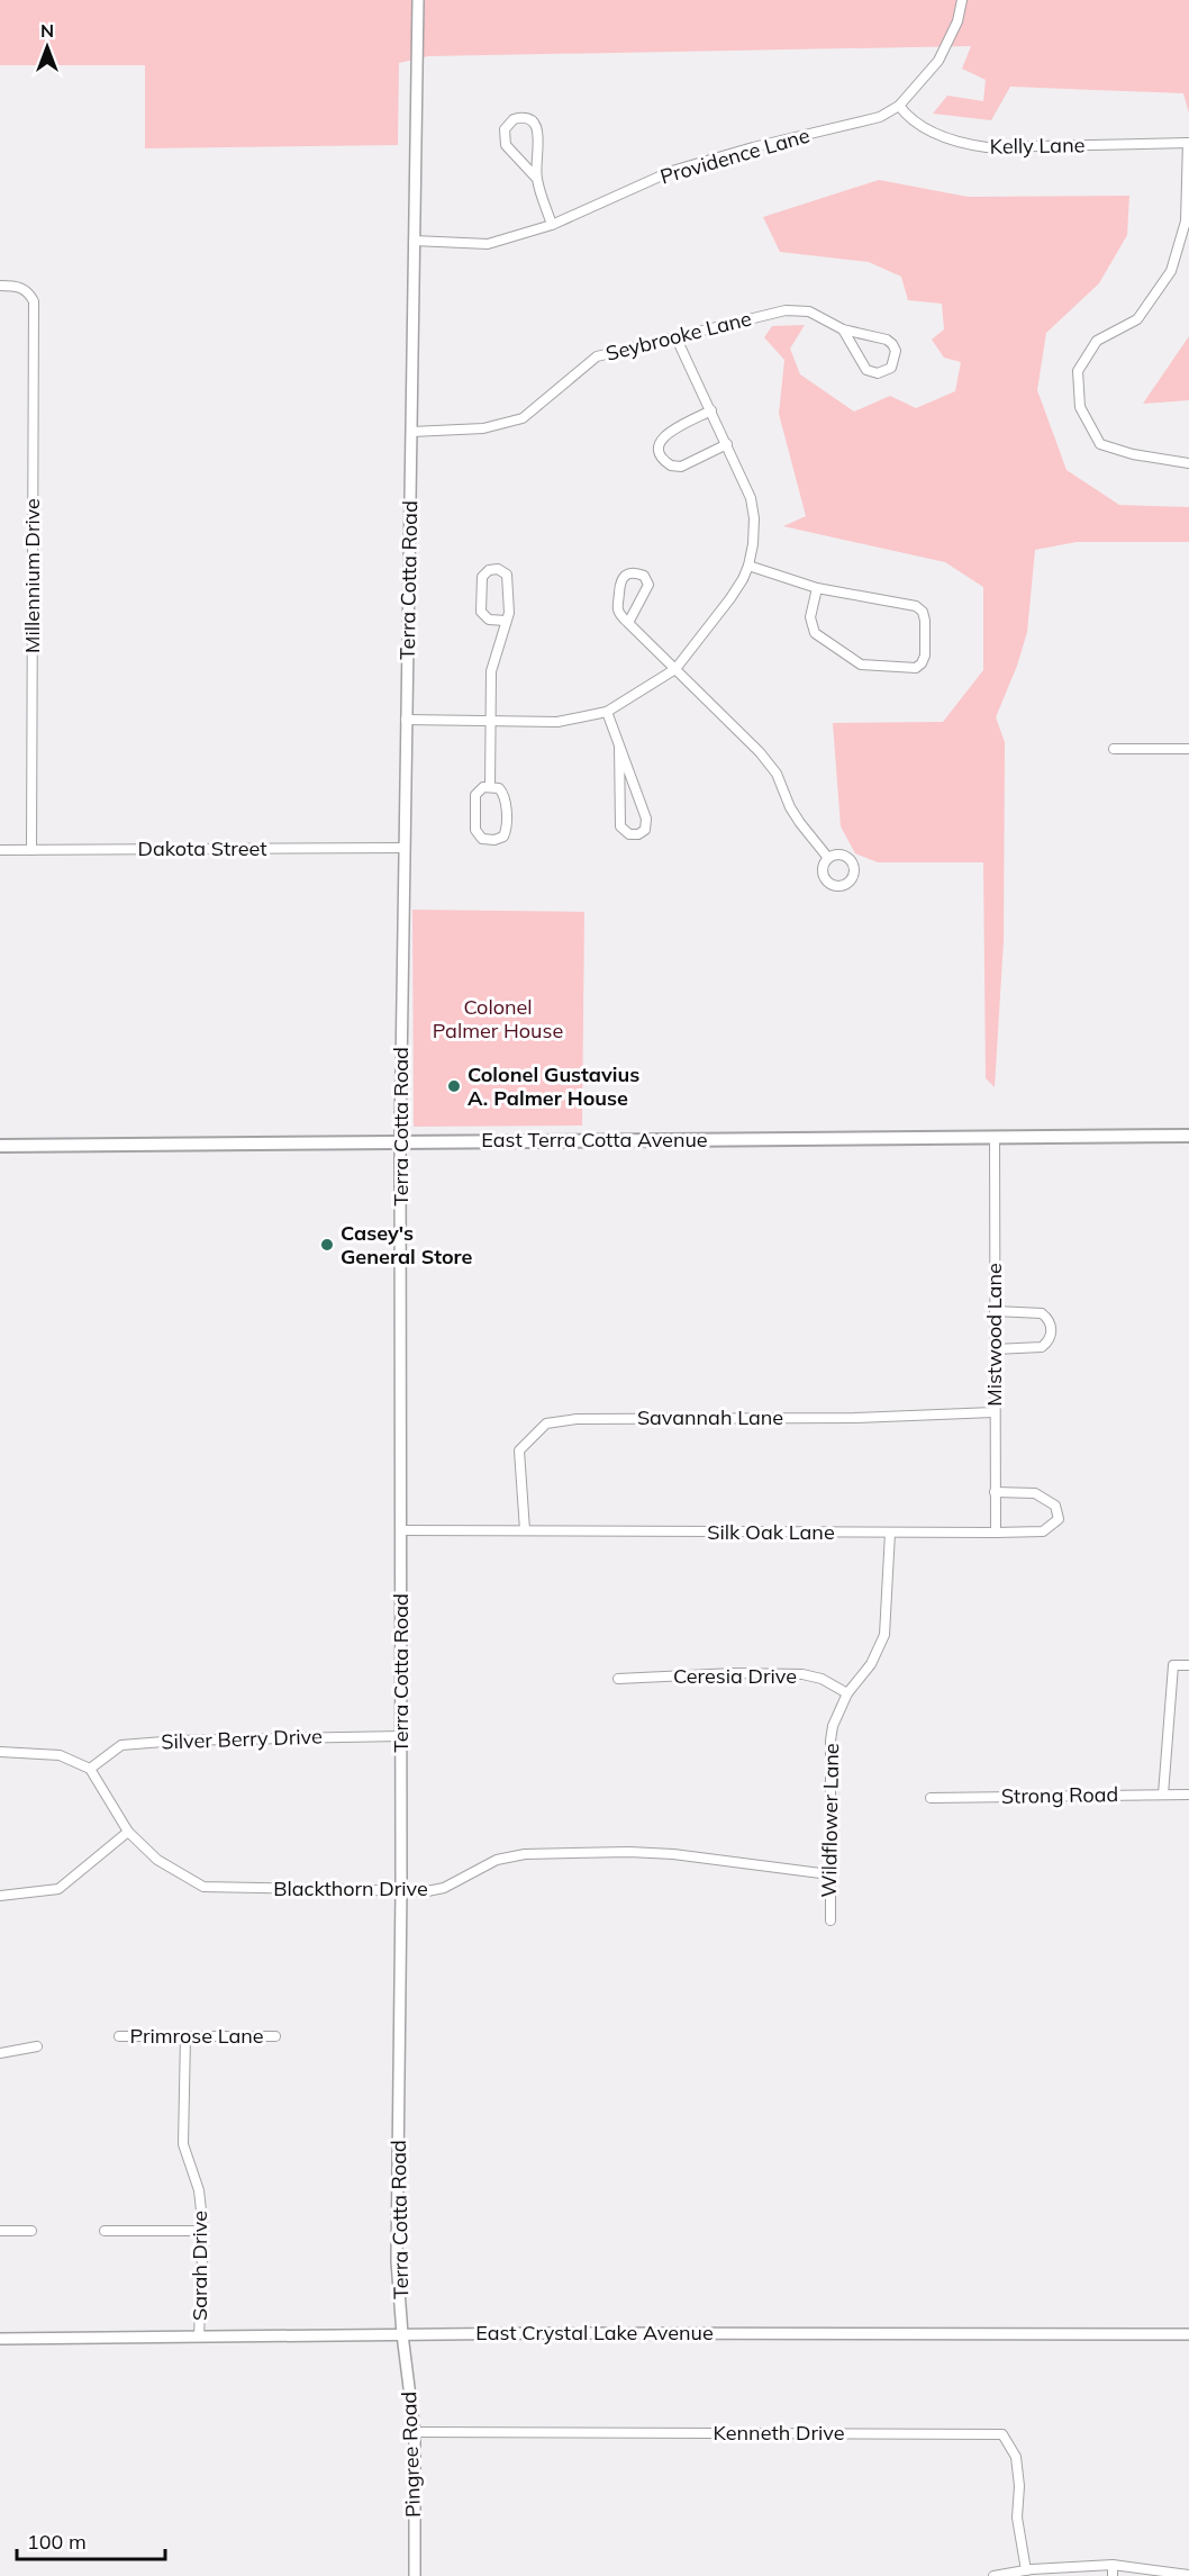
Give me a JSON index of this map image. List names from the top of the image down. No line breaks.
{"streets":{"main road":["East Terra Cotta Avenue"],"street":["Kelly Lane","Providence Lane","Seybrooke Lane","Millennium Drive","Terra Cotta Road","Dakota Street","Mistwood Lane","Savannah Lane","Silk Oak Lane","Ceresia Drive","Silver Berry Drive","Strong Road","Wildflower Lane","Blackthorn Drive","Primrose Lane","Sarah Drive","East Crystal Lake Avenue","Kenneth Drive","Pingree Road"]},"crossings":[["Kelly Lane","Providence Lane"],["Providence Lane","Terra Cotta Road"],["Seybrooke Lane","Terra Cotta Road"],["Millennium Drive","Dakota Street"],["Terra Cotta Road","Dakota Street"],["Terra Cotta Road","East Terra Cotta Avenue"],["Terra Cotta Road","Silk Oak Lane"],["Terra Cotta Road","Silver Berry Drive"],["Terra Cotta Road","Blackthorn Drive"],["Terra Cotta Road","East Crystal Lake Avenue"],["Terra Cotta Road","Pingree Road"],["East Terra Cotta Avenue","Mistwood Lane"],["Mistwood Lane","Savannah Lane"],["Mistwood Lane","Silk Oak Lane"],["Savannah Lane","Silk Oak Lane"],["Silk Oak Lane","Wildflower Lane"],["Ceresia Drive","Wildflower Lane"],["Silver Berry Drive","Blackthorn Drive"],["Wildflower Lane","Blackthorn Drive"],["Primrose Lane","Sarah Drive"],["Sarah Drive","East Crystal Lake Avenue"],["East Crystal Lake Avenue","Pingree Road"],["Kenneth Drive","Pingree Road"]],"parks":["Colonel Palmer House"],"places":["Colonel Gustavius A. Palmer House","Casey's General Store"],"scale_bar":"100 m","north":"top"}
